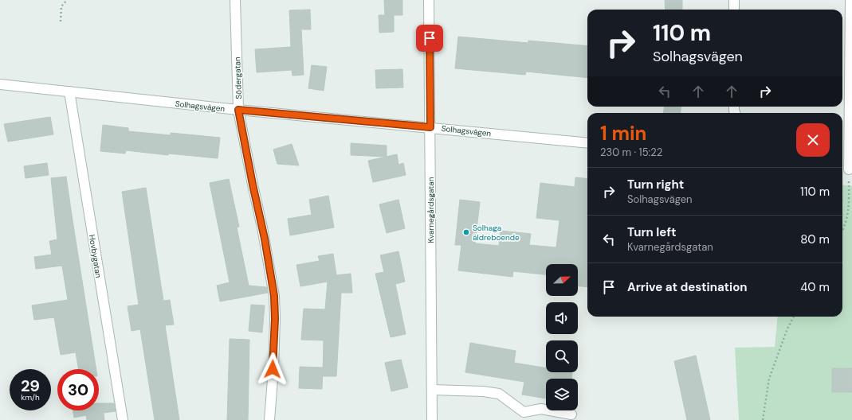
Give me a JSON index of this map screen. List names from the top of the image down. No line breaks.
{"streets":{"street":["Södergatan","Solhagsvägen","Kvarnegårdsgatan","Hovbygatan"]},"crossings":[["Södergatan","Solhagsvägen"],["Solhagsvägen","Kvarnegårdsgatan"],["Solhagsvägen","Hovbygatan"]],"places":["Solhaga äldreboende"],"north":"right","page":{"turn":["110 m","Solhagsvägen"],"heading":["1 min","230 m · 15:22"],"list":[{"name":"Turn right","note":"Solhagsvägen","value":"110 m"},{"name":"Turn left","note":"Kvarnegårdsgatan","value":"80 m"},{"name":"Arrive at destination","value":"40 m"}],"speed":"29 km/h","limit":"30"}}
